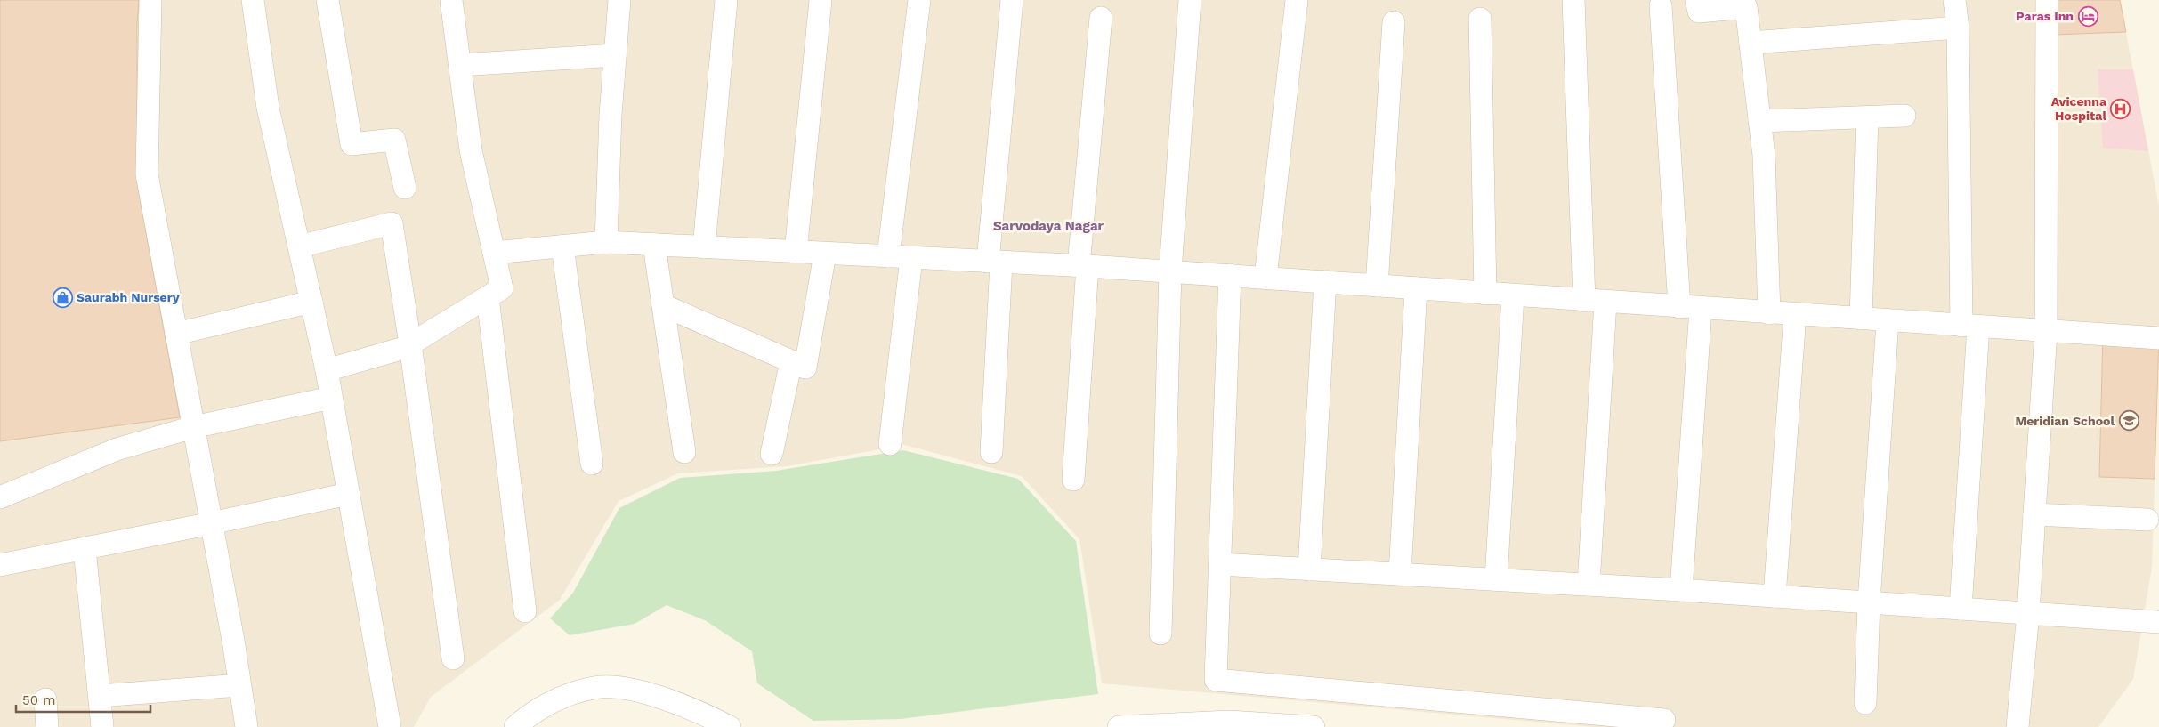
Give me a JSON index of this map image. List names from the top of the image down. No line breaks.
{"districts":["Sarvodaya Nagar"],"places":{"hotel":["Paras Inn"],"hospital":["Avicenna Hospital"],"shop":["Saurabh Nursery"],"school or university":["Meridian School"]},"scale_bar":"50 m"}
